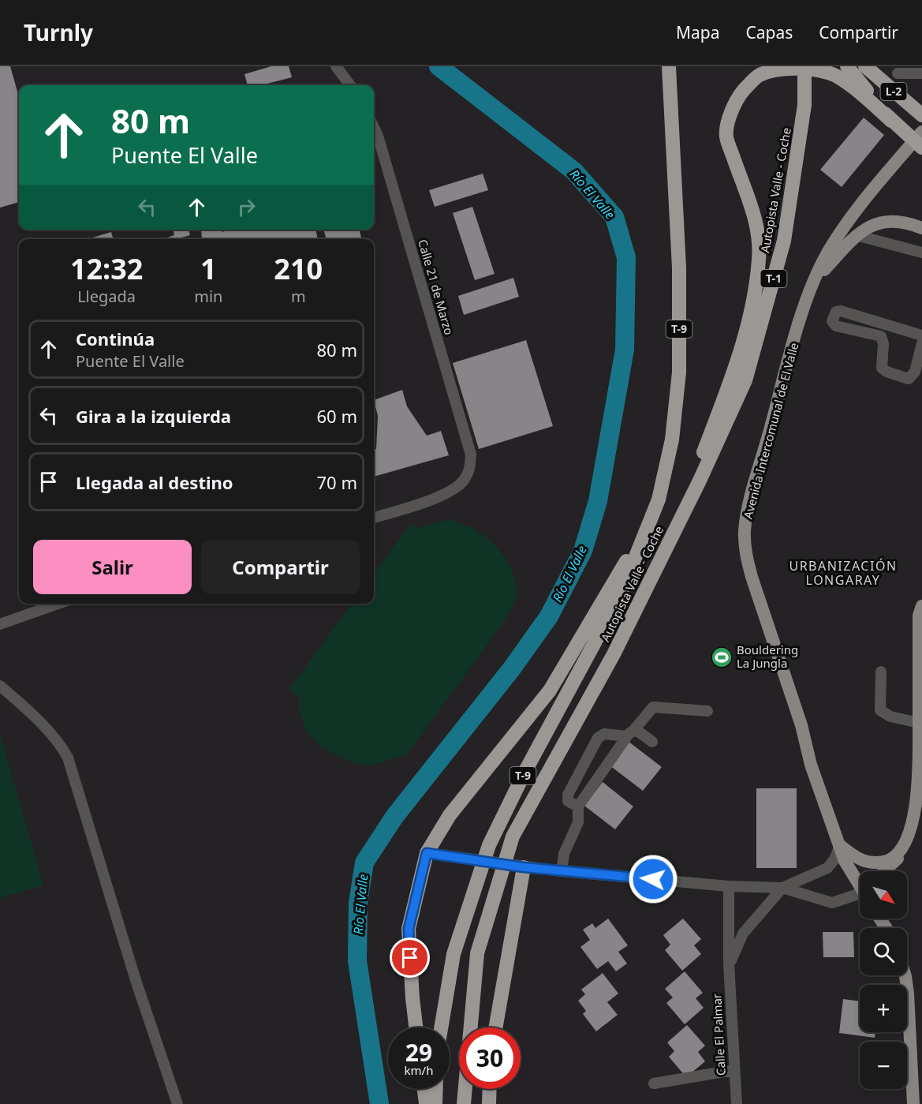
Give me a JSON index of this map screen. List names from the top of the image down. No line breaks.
{"streets":{"highway":["L-2","Autopista Valle - Coche","T-1","T-9"],"main road":["Avenida Intercomunal de El Valle"],"street":["Calle 21 de Marzo","Calle El Palmar"]},"crossings":[["Avenida Intercomunal de El Valle","Calle El Palmar"]],"districts":["URBANIZACIÓN LONGARAY"],"water":["Río El Valle"],"places":{"sports":["Bouldering La Jungla"]},"north":"bottom right","page":{"header":"Turnly","nav":["Mapa","Capas","Compartir"],"turn":["80 m","Puente El Valle"],"eta":["12:32","Llegada","1","min","210","m"],"list":[{"name":"Continúa","note":"Puente El Valle","value":"80 m"},{"name":"Gira a la izquierda","value":"60 m"},{"name":"Llegada al destino","value":"70 m"}],"buttons":["Salir","Compartir"],"map_buttons":["+","−"],"speed":"29 km/h","limit":"30"}}
